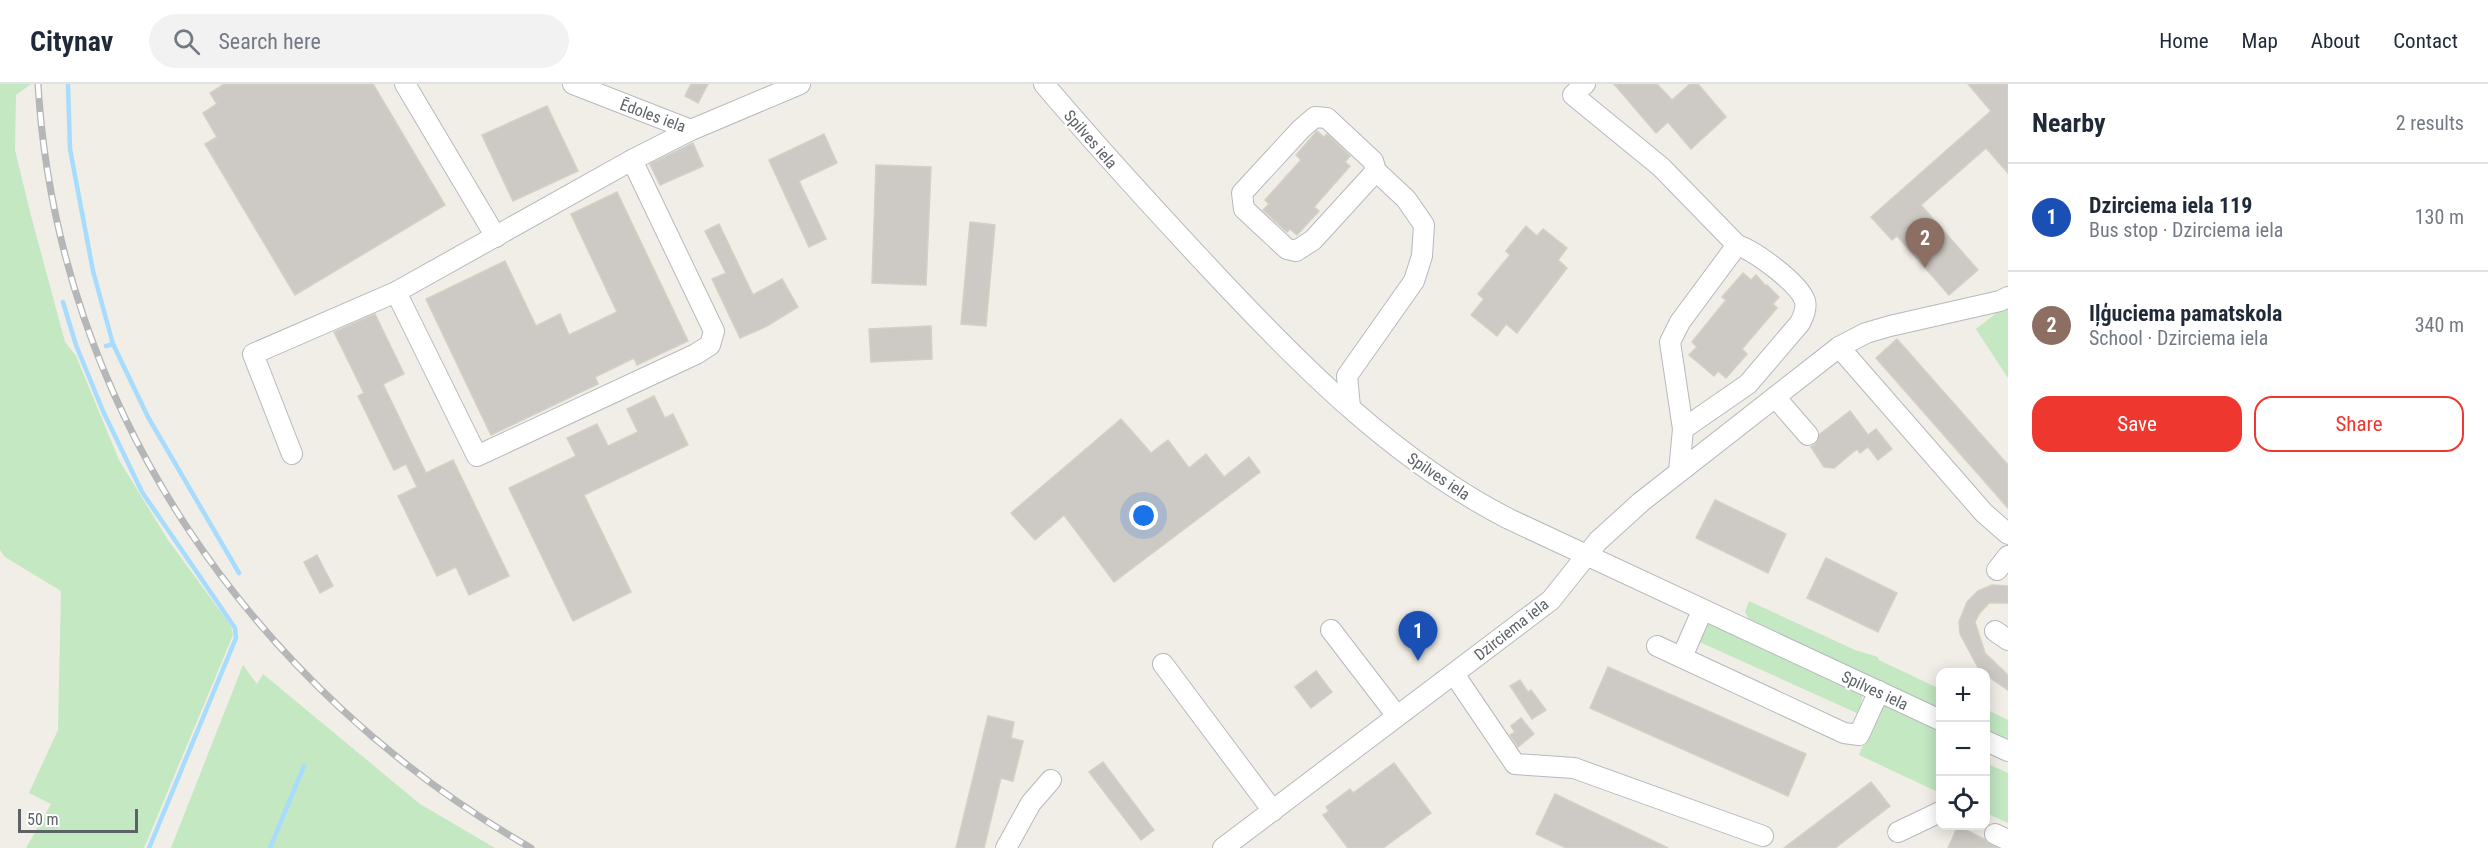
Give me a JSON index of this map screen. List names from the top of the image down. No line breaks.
{"streets":{"street":["Ēdoles iela","Spilves iela","Dzirciema iela"]},"crossings":[["Spilves iela","Dzirciema iela"]],"scale_bar":"50 m","page":{"header":"Citynav","search":"Search here","nav":["Home","Map","About","Contact"],"heading":["Nearby","2 results"],"list":[{"mark":"1","name":"Dzirciema iela 119","note":"Bus stop · Dzirciema iela","value":"130 m"},{"mark":"2","name":"Iļģuciema pamatskola","note":"School · Dzirciema iela","value":"340 m"}],"pins":["2","1"],"buttons":["Save","Share"],"map_buttons":["+","−"],"scale":"50 m"}}
